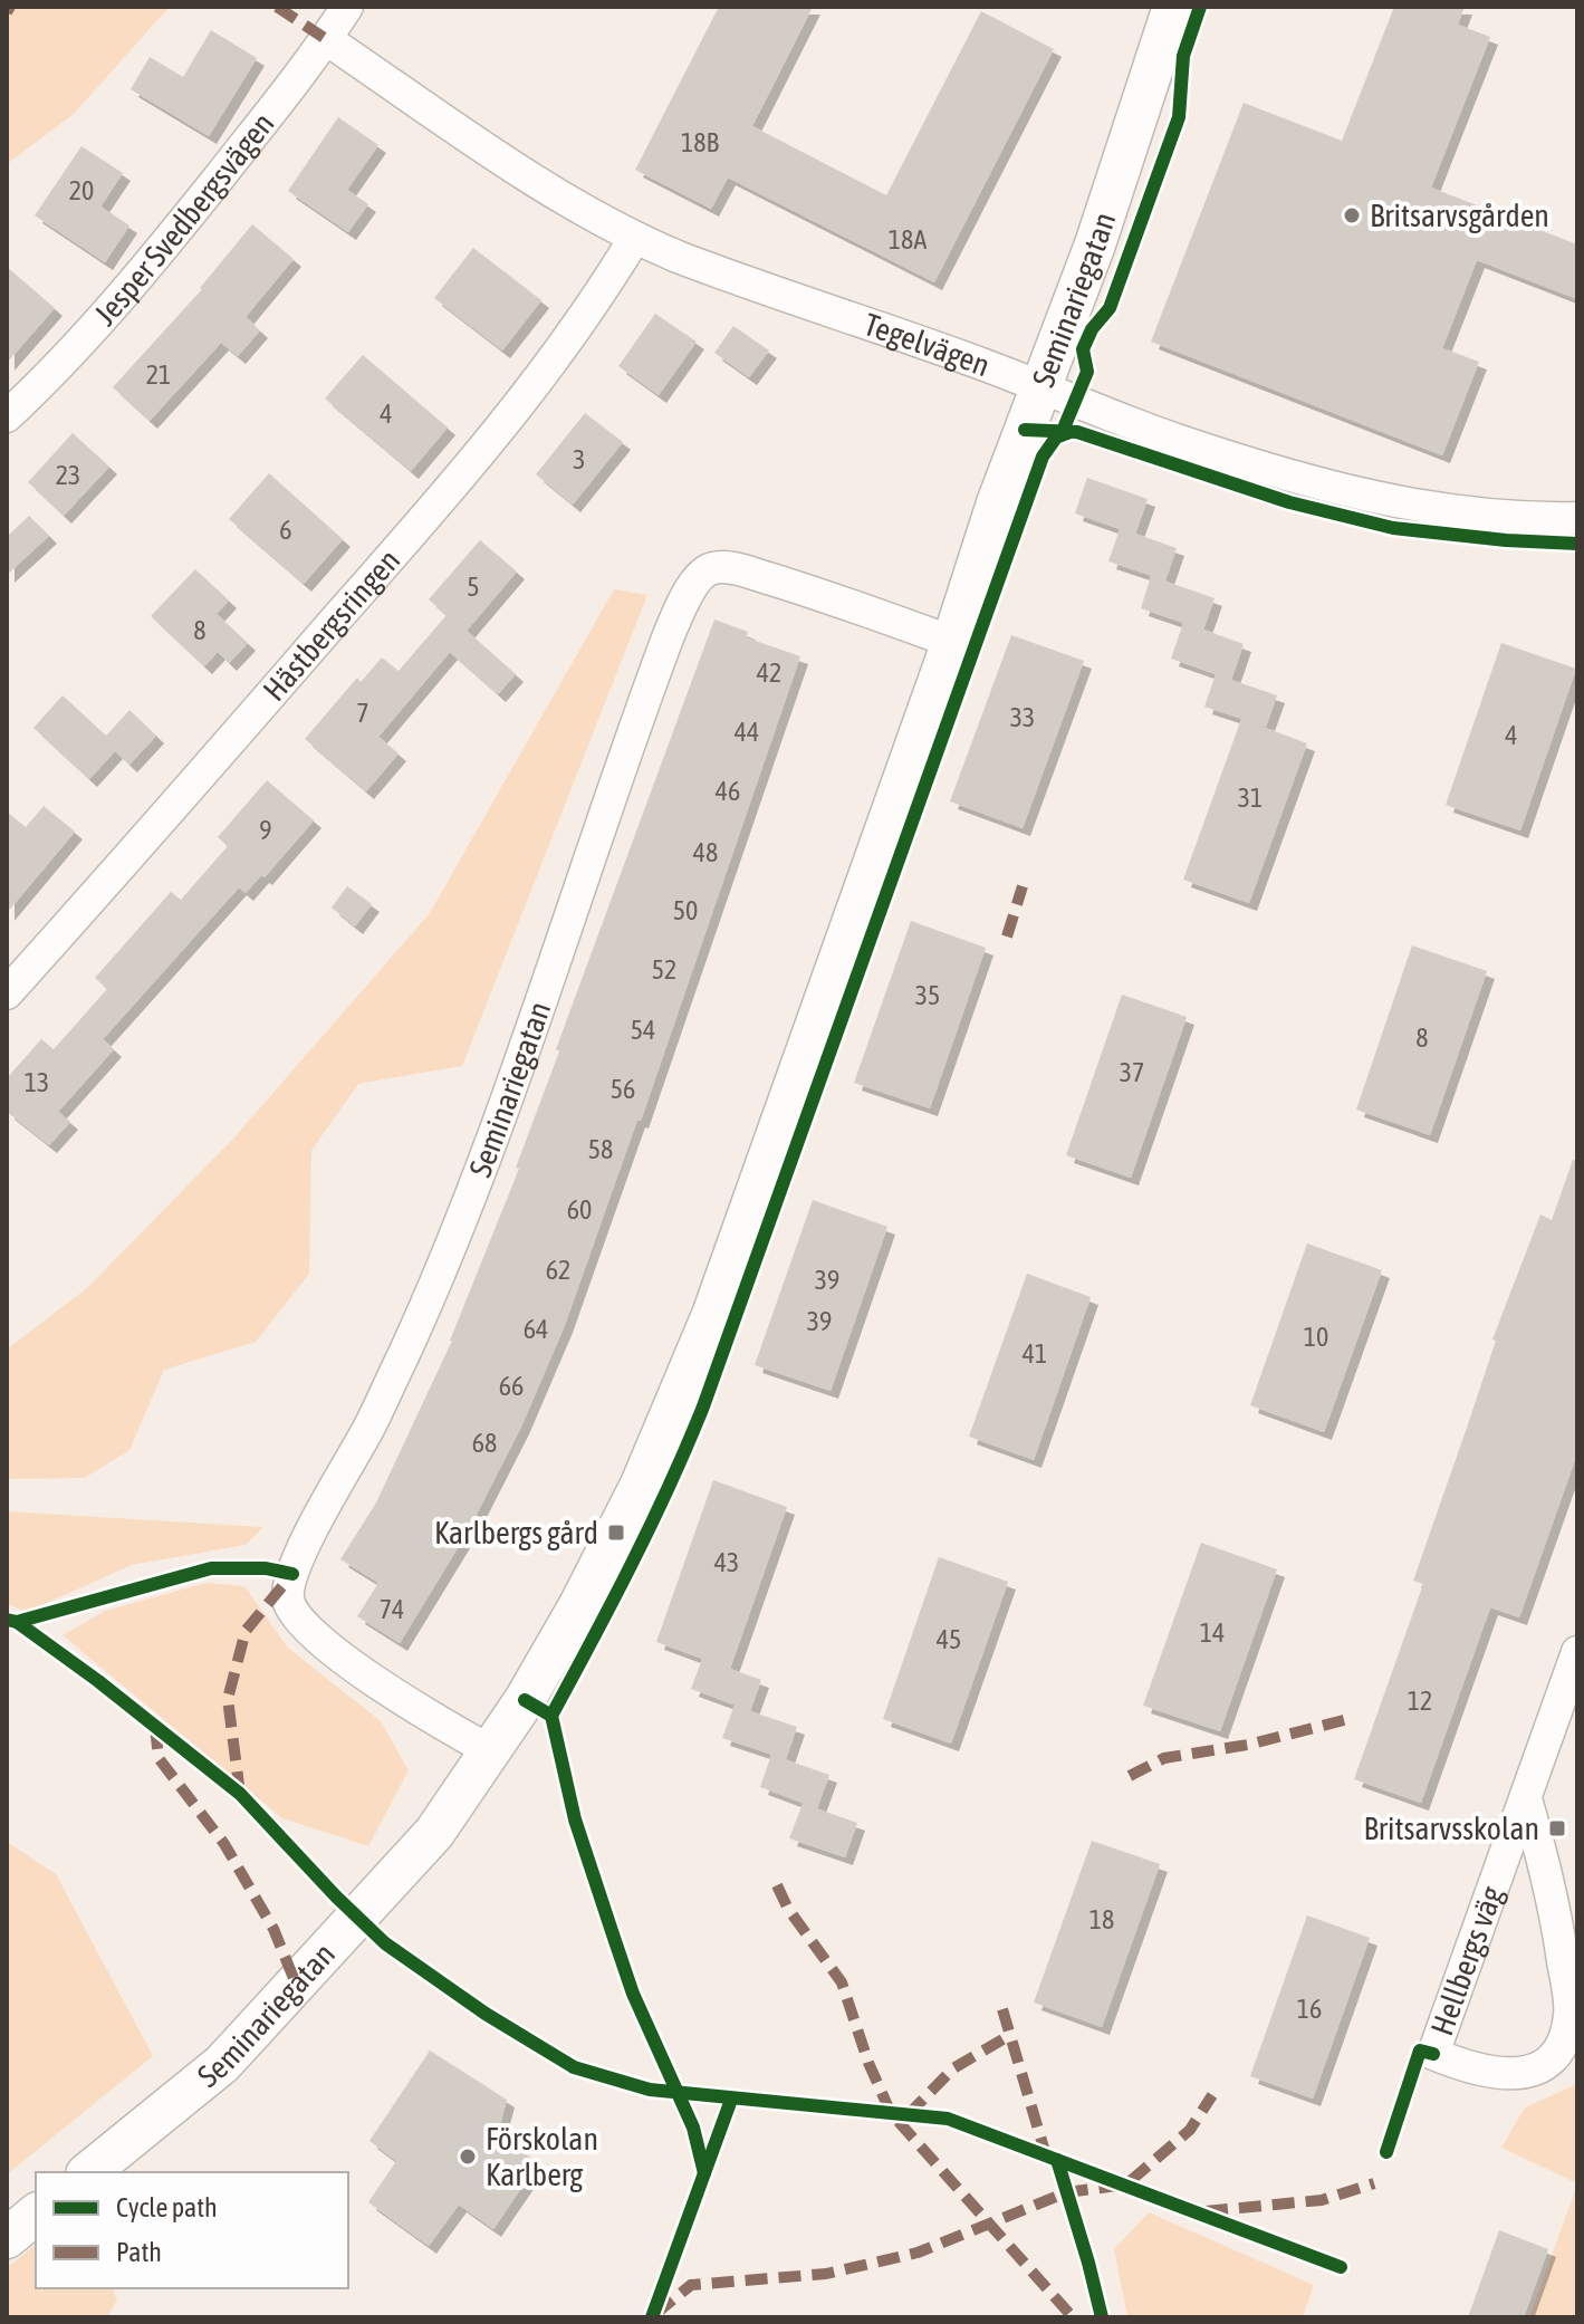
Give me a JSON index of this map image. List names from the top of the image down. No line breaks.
{"streets":{"street":["Jesper Svedbergsvägen","Seminariegatan","Tegelvägen","Hästbergsringen","Hellbergs väg"]},"crossings":[["Jesper Svedbergsvägen","Tegelvägen"],["Seminariegatan","Tegelvägen"],["Tegelvägen","Hästbergsringen"]],"places":{"other":["Britsarvsgården","Förskolan Karlberg"],"transit":["Karlbergs gård","Britsarvsskolan"]},"house_numbers":["18B","20","18A","21","4","3","23","6","5","8","42","7","33","44","4","46","31","9","48","50","52","35","54","8","37","13","56","58","60","62","39","39","64","10","41","66","68","43","74","14","45","12","18","16"],"legend":["Cycle path","Path"]}
